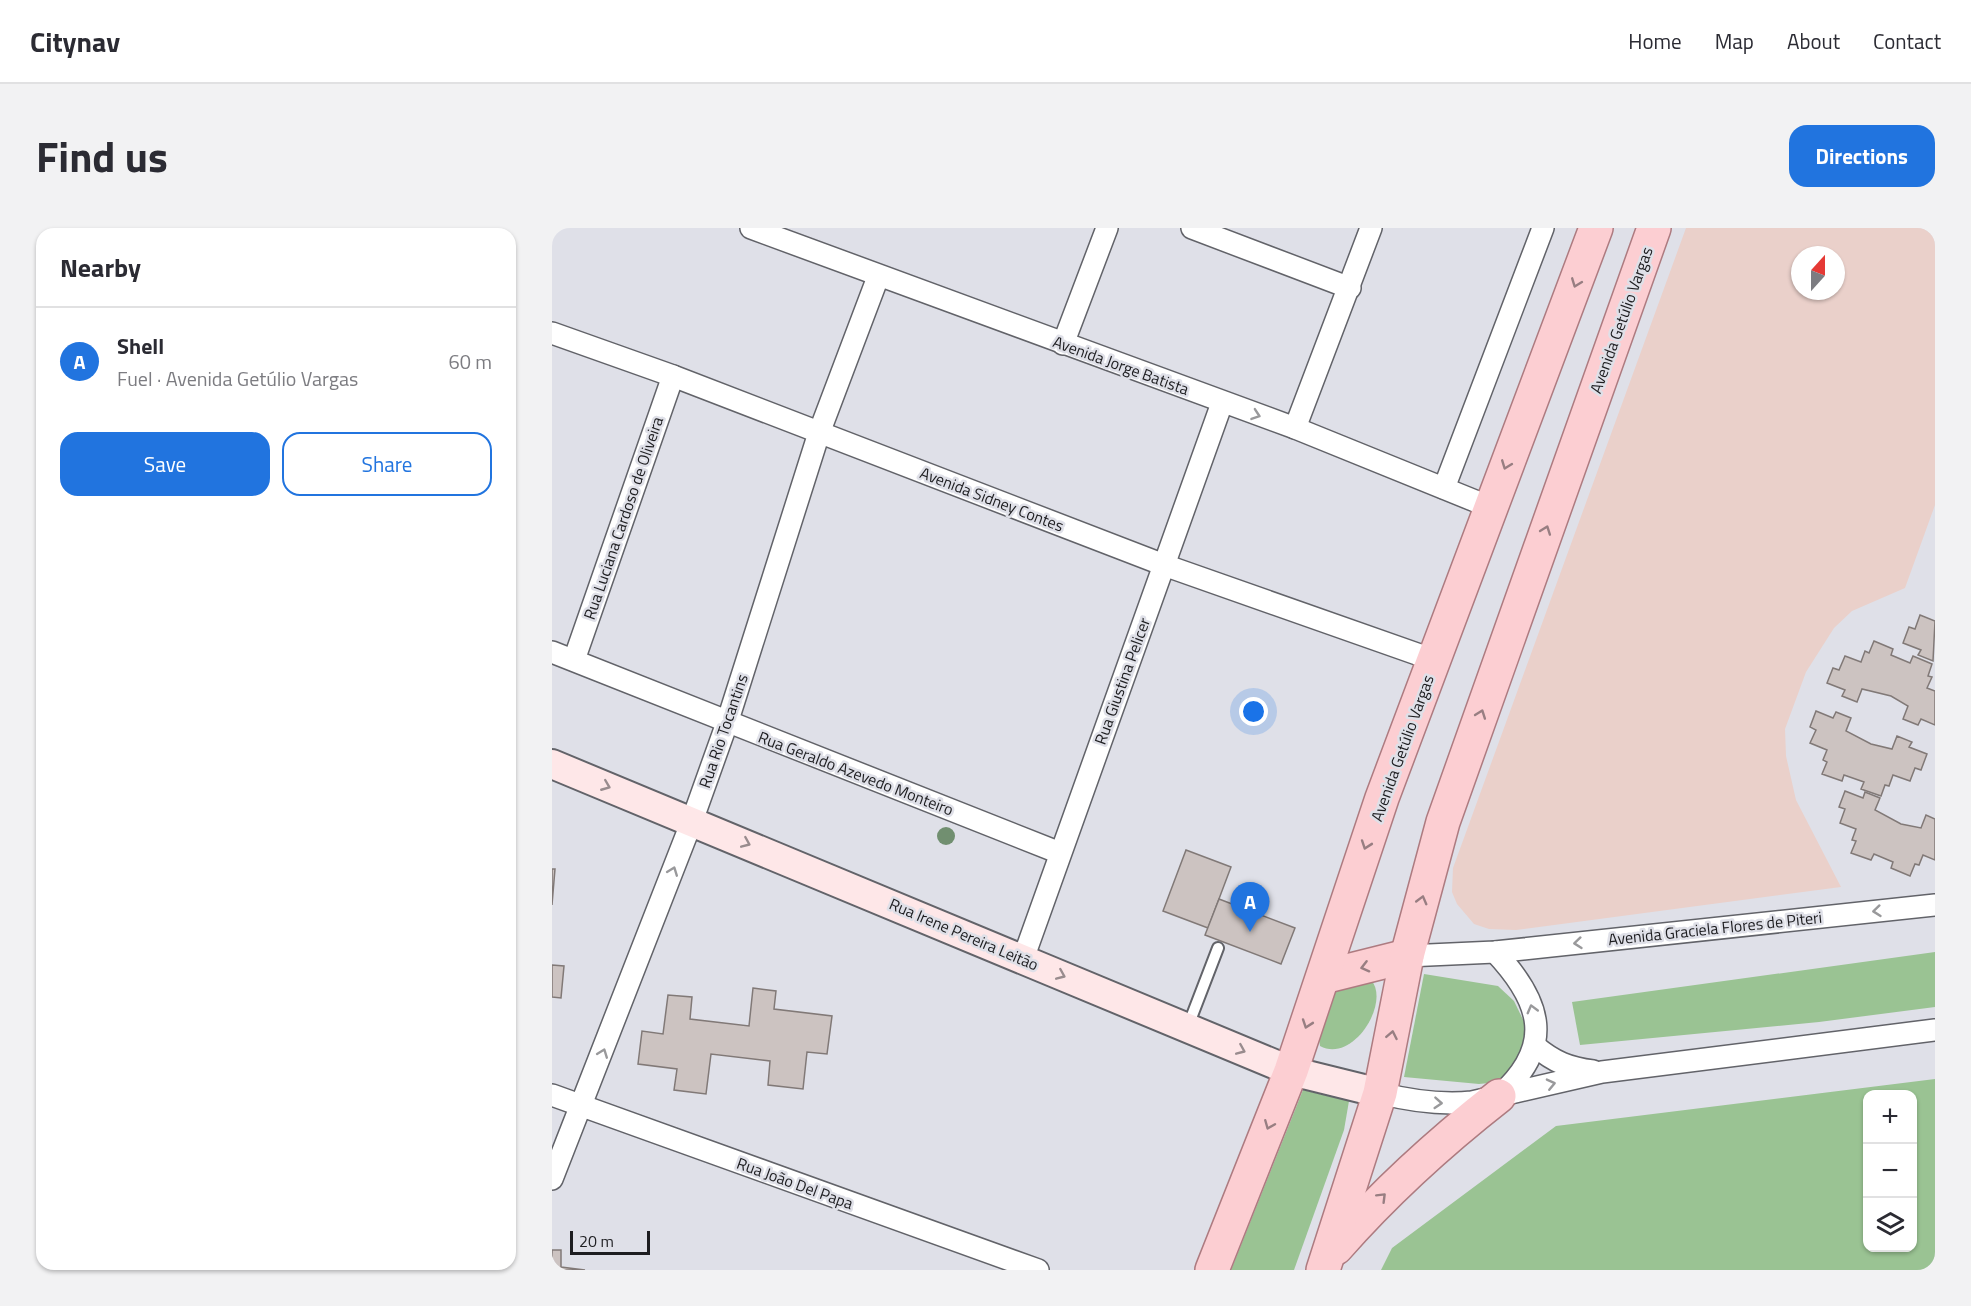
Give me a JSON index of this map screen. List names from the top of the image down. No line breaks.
{"streets":{"main road":["Avenida Getúlio Vargas"],"street":["Avenida Jorge Batista","Avenida Sidney Contes","Rua Luciana Cardoso de Oliveira","Rua Giustina Pelicer","Rua Rio Tocantins","Rua Geraldo Azevedo Monteiro","Avenida Graciela Flores de Piteri","Rua Irene Pereira Leitão","Rua João Del Papa"]},"crossings":[["Avenida Getúlio Vargas","Avenida Jorge Batista"],["Avenida Getúlio Vargas","Avenida Sidney Contes"],["Avenida Getúlio Vargas","Avenida Graciela Flores de Piteri"],["Avenida Getúlio Vargas","Rua Irene Pereira Leitão"],["Avenida Jorge Batista","Rua Giustina Pelicer"],["Avenida Jorge Batista","Rua Rio Tocantins"],["Avenida Sidney Contes","Rua Luciana Cardoso de Oliveira"],["Avenida Sidney Contes","Rua Giustina Pelicer"],["Avenida Sidney Contes","Rua Rio Tocantins"],["Rua Luciana Cardoso de Oliveira","Rua Geraldo Azevedo Monteiro"],["Rua Giustina Pelicer","Rua Geraldo Azevedo Monteiro"],["Rua Giustina Pelicer","Rua Irene Pereira Leitão"],["Rua Rio Tocantins","Rua Geraldo Azevedo Monteiro"],["Rua Rio Tocantins","Rua Irene Pereira Leitão"],["Rua Rio Tocantins","Rua João Del Papa"],["Avenida Graciela Flores de Piteri","Rua Irene Pereira Leitão"]],"one_way":["Rua Irene Pereira Leitão"],"scale_bar":"20 m","north":"top","page":{"header":"Citynav","nav":["Home","Map","About","Contact"],"title":"Find us","buttons":["Directions",["Save","Share"]],"heading":"Nearby","list":[{"mark":"A","name":"Shell","note":"Fuel · Avenida Getúlio Vargas","value":"60 m"}],"pins":"A","map_buttons":["+","−"],"scale":"20 m"}}
